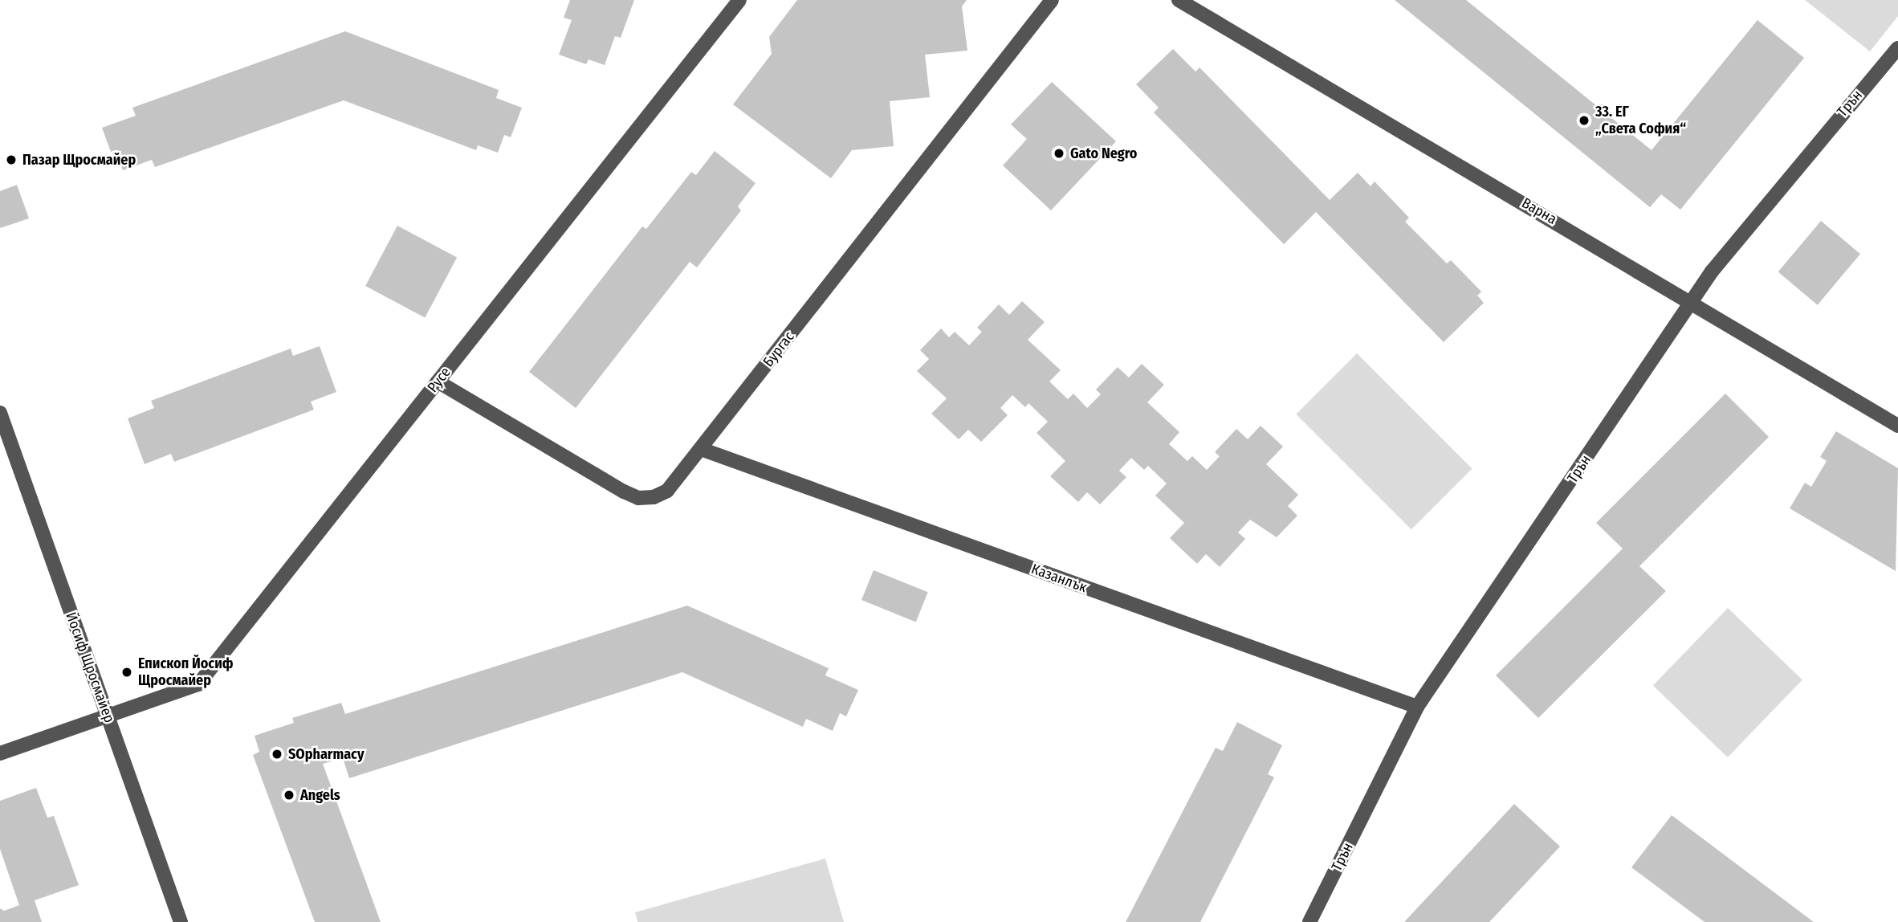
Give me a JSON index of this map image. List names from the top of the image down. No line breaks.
{"streets":{"street":["Трън","Варна","Бургас","Русе","Казанлък","Йосиф Щросмайер"]},"crossings":[["Трън","Варна"],["Трън","Казанлък"],["Бургас","Русе"],["Бургас","Казанлък"],["Русе","Йосиф Щросмайер"]],"places":["33. ЕГ „Света София“","Gato Negro","Пазар Щросмайер","Епископ Йосиф Щросмайер","SOpharmacy","Angels"]}
